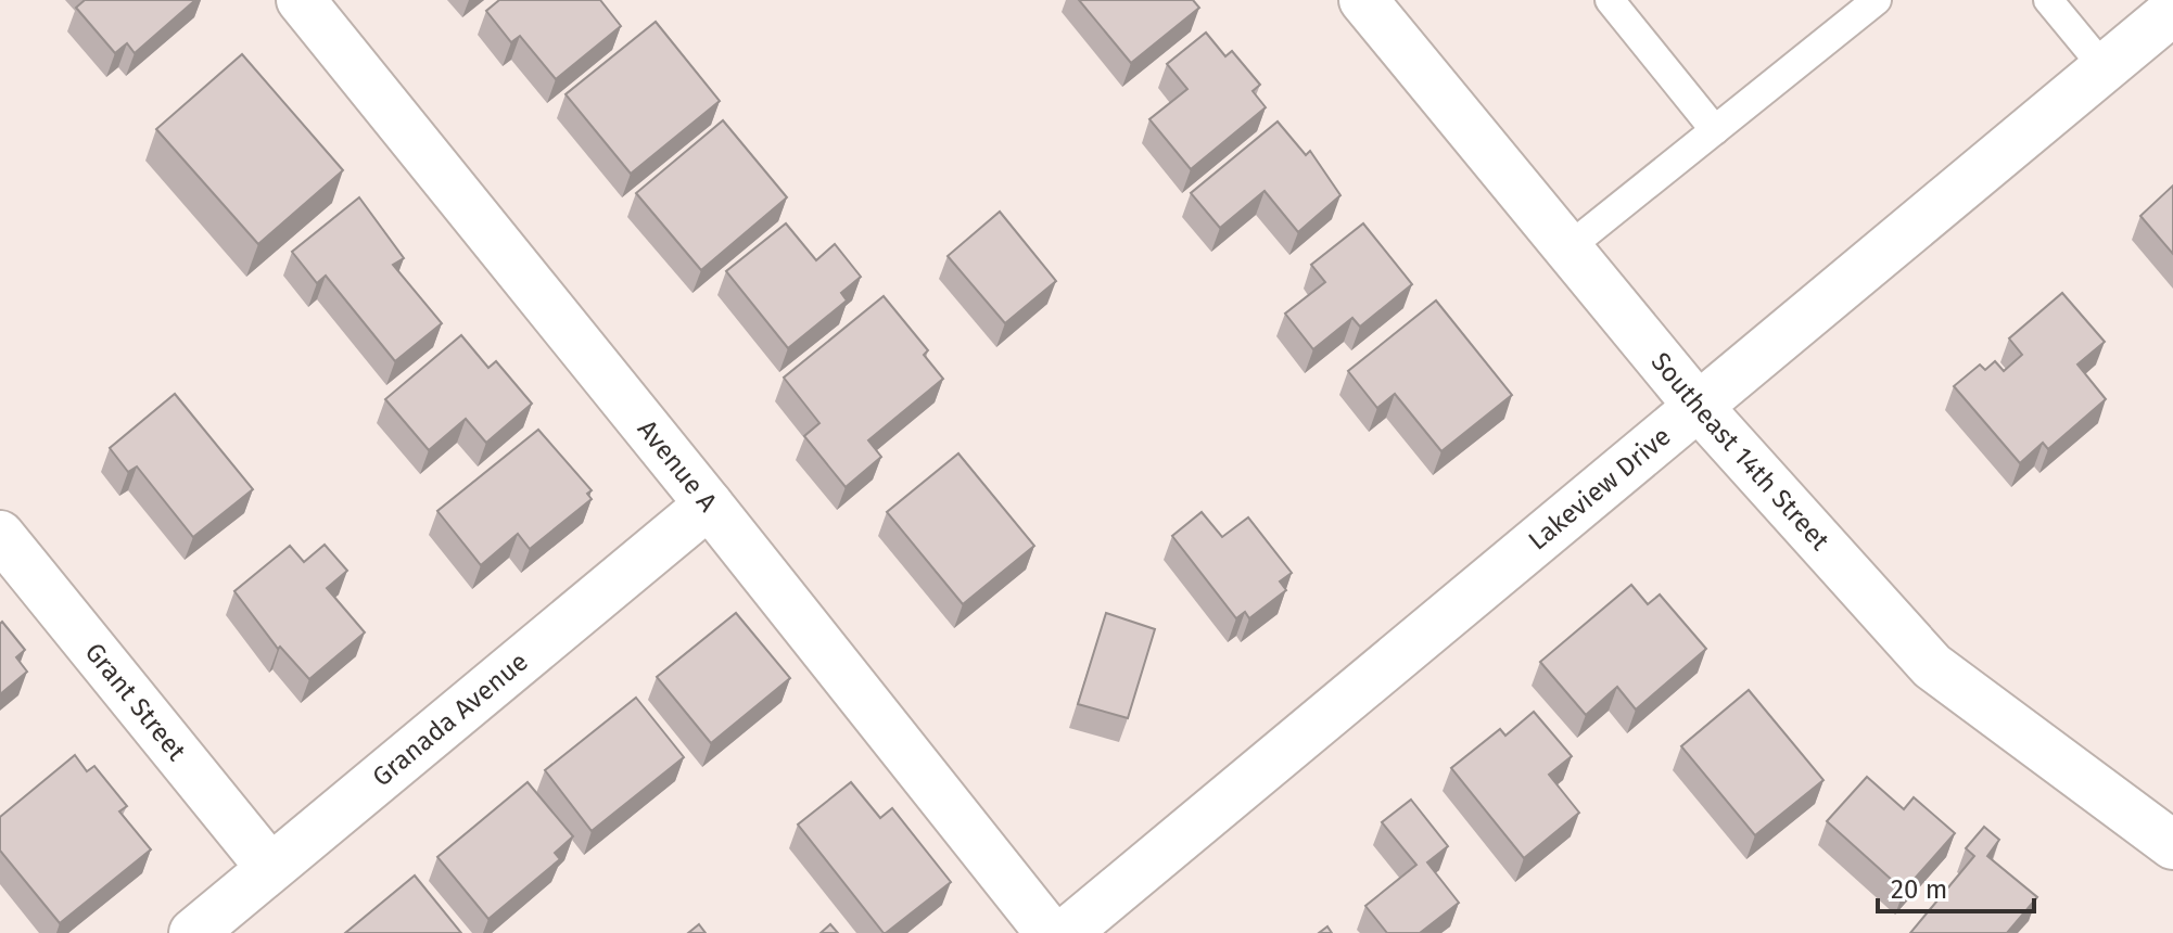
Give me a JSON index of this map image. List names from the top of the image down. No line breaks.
{"streets":{"street":["Southeast 14th Street","Avenue A","Lakeview Drive","Grant Street","Granada Avenue"]},"crossings":[["Southeast 14th Street","Lakeview Drive"],["Avenue A","Granada Avenue"],["Grant Street","Granada Avenue"]],"scale_bar":"20 m"}
